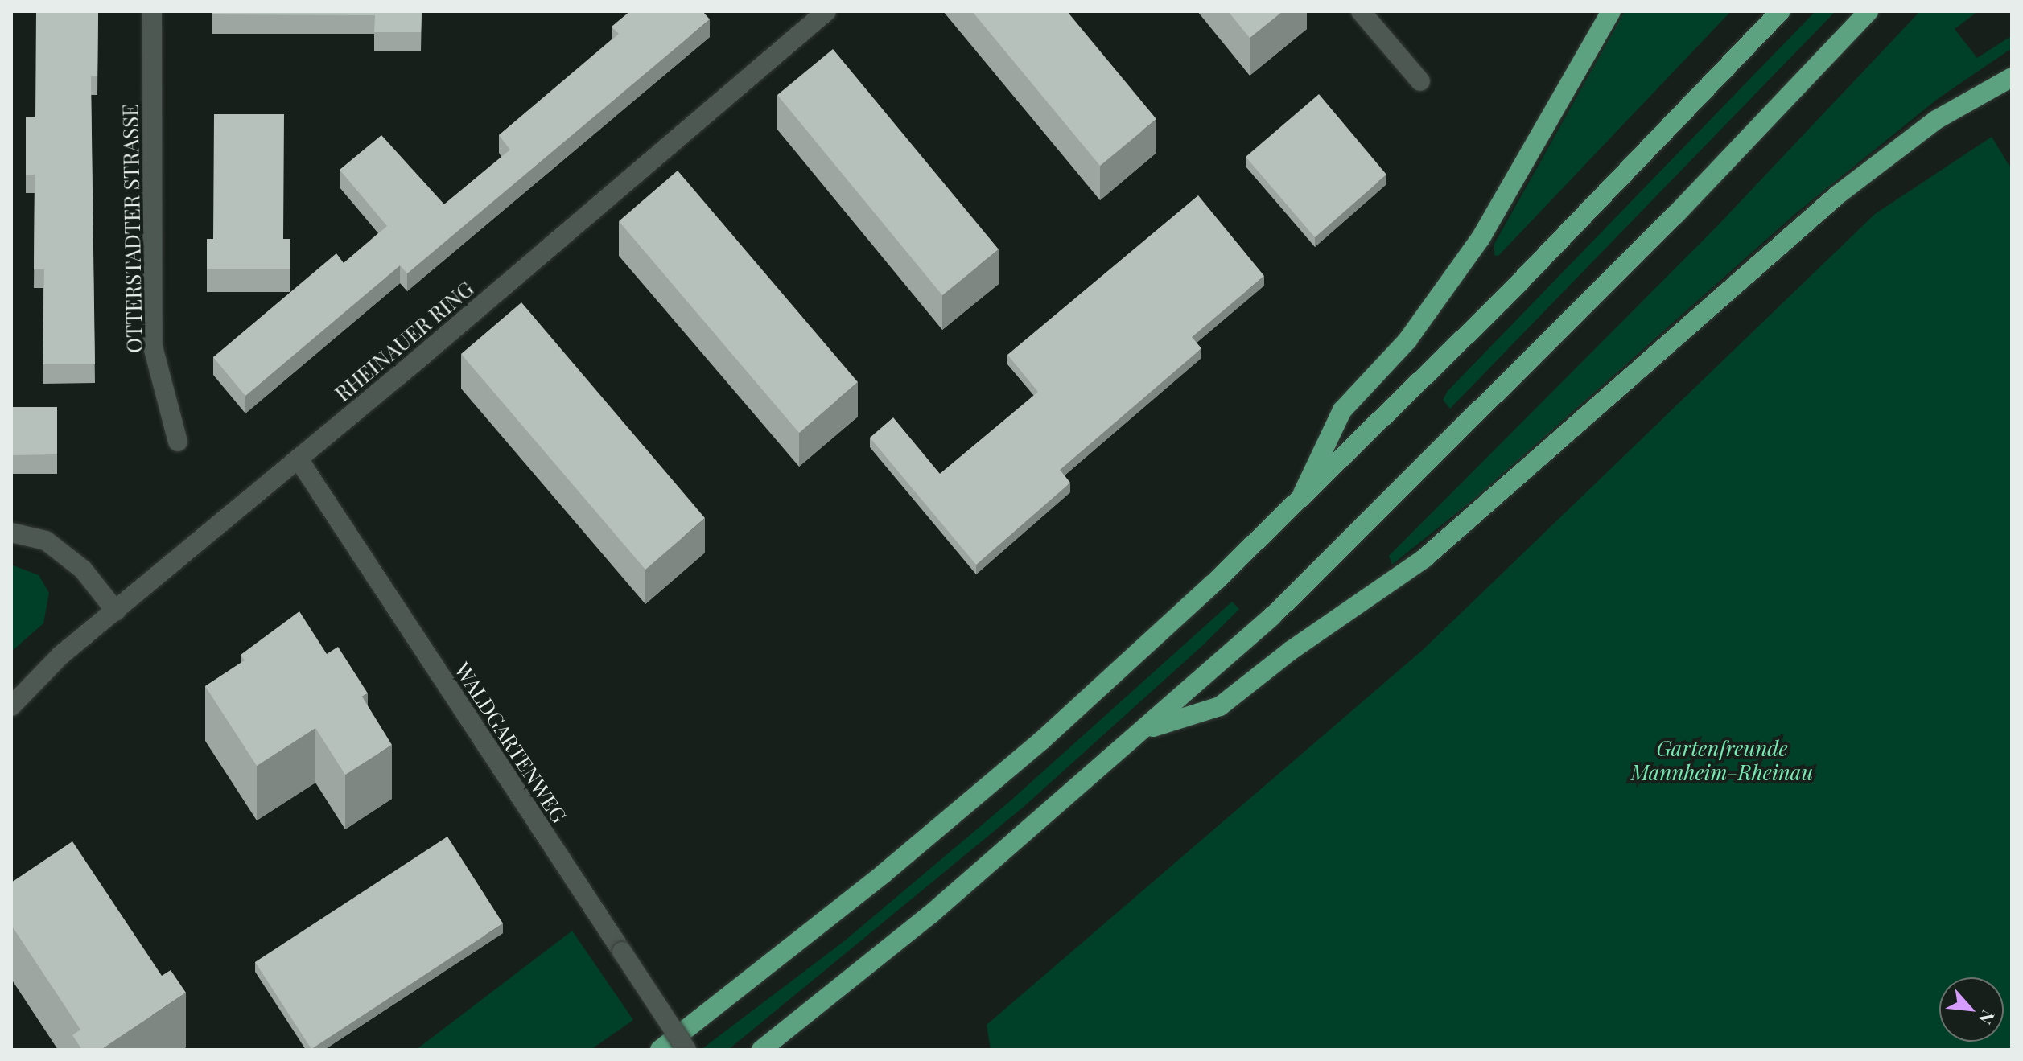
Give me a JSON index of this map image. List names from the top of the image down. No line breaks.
{"streets":{"street":["OTTERSTADTER STRASSE","RHEINAUER RING","WALDGARTENWEG"]},"crossings":[["RHEINAUER RING","WALDGARTENWEG"]],"parks":["Gartenfreunde Mannheim-Rheinau"],"north":"bottom right"}
